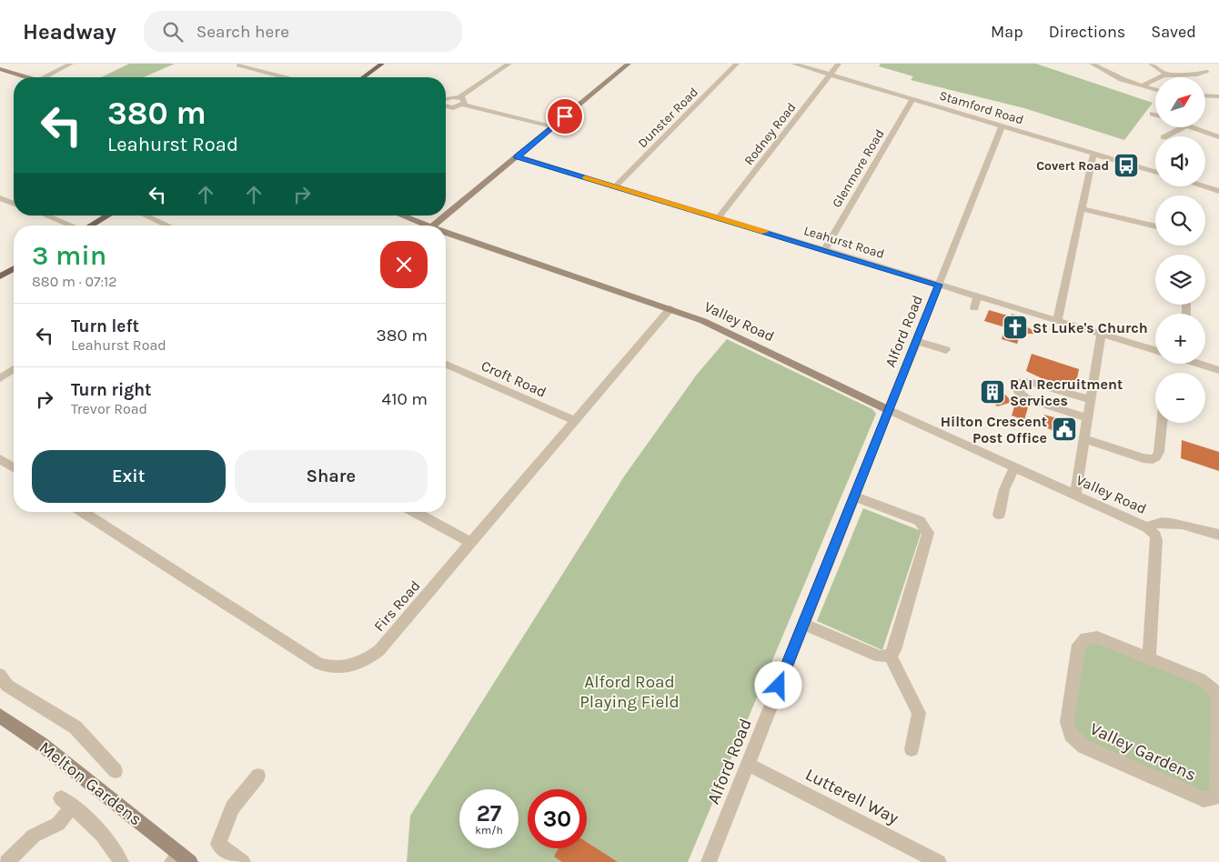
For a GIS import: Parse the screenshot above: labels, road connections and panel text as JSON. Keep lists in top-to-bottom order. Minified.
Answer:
{"streets":{"street":["Stamford Road","Dunster Road","Rodney Road","Glenmore Road","Leahurst Road","Valley Road","Alford Road","Croft Road","Firs Road","Valley Gardens","Melton Gardens","Lutterell Way"]},"crossings":[["Stamford Road","Rodney Road"],["Stamford Road","Glenmore Road"],["Stamford Road","Alford Road"],["Dunster Road","Leahurst Road"],["Rodney Road","Leahurst Road"],["Glenmore Road","Leahurst Road"],["Leahurst Road","Alford Road"],["Valley Road","Alford Road"],["Valley Road","Firs Road"],["Valley Road","Valley Gardens"],["Alford Road","Lutterell Way"],["Croft Road","Firs Road"]],"parks":["Alford Road Playing Field"],"places":{"bus stop":["Covert Road"],"church":["St Luke's Church"],"building":["RAI Recruitment Services"],"public building":["Hilton Crescent Post Office"]},"north":"top right","page":{"header":"Headway","search":"Search here","nav":["Map","Directions","Saved"],"map_buttons":["+","−"],"turn":["380 m","Leahurst Road"],"heading":["3 min","880 m · 07:12"],"list":[{"name":"Turn left","note":"Leahurst Road","value":"380 m"},{"name":"Turn right","note":"Trevor Road","value":"410 m"}],"buttons":["Exit","Share"],"speed":"27 km/h","limit":"30"}}
